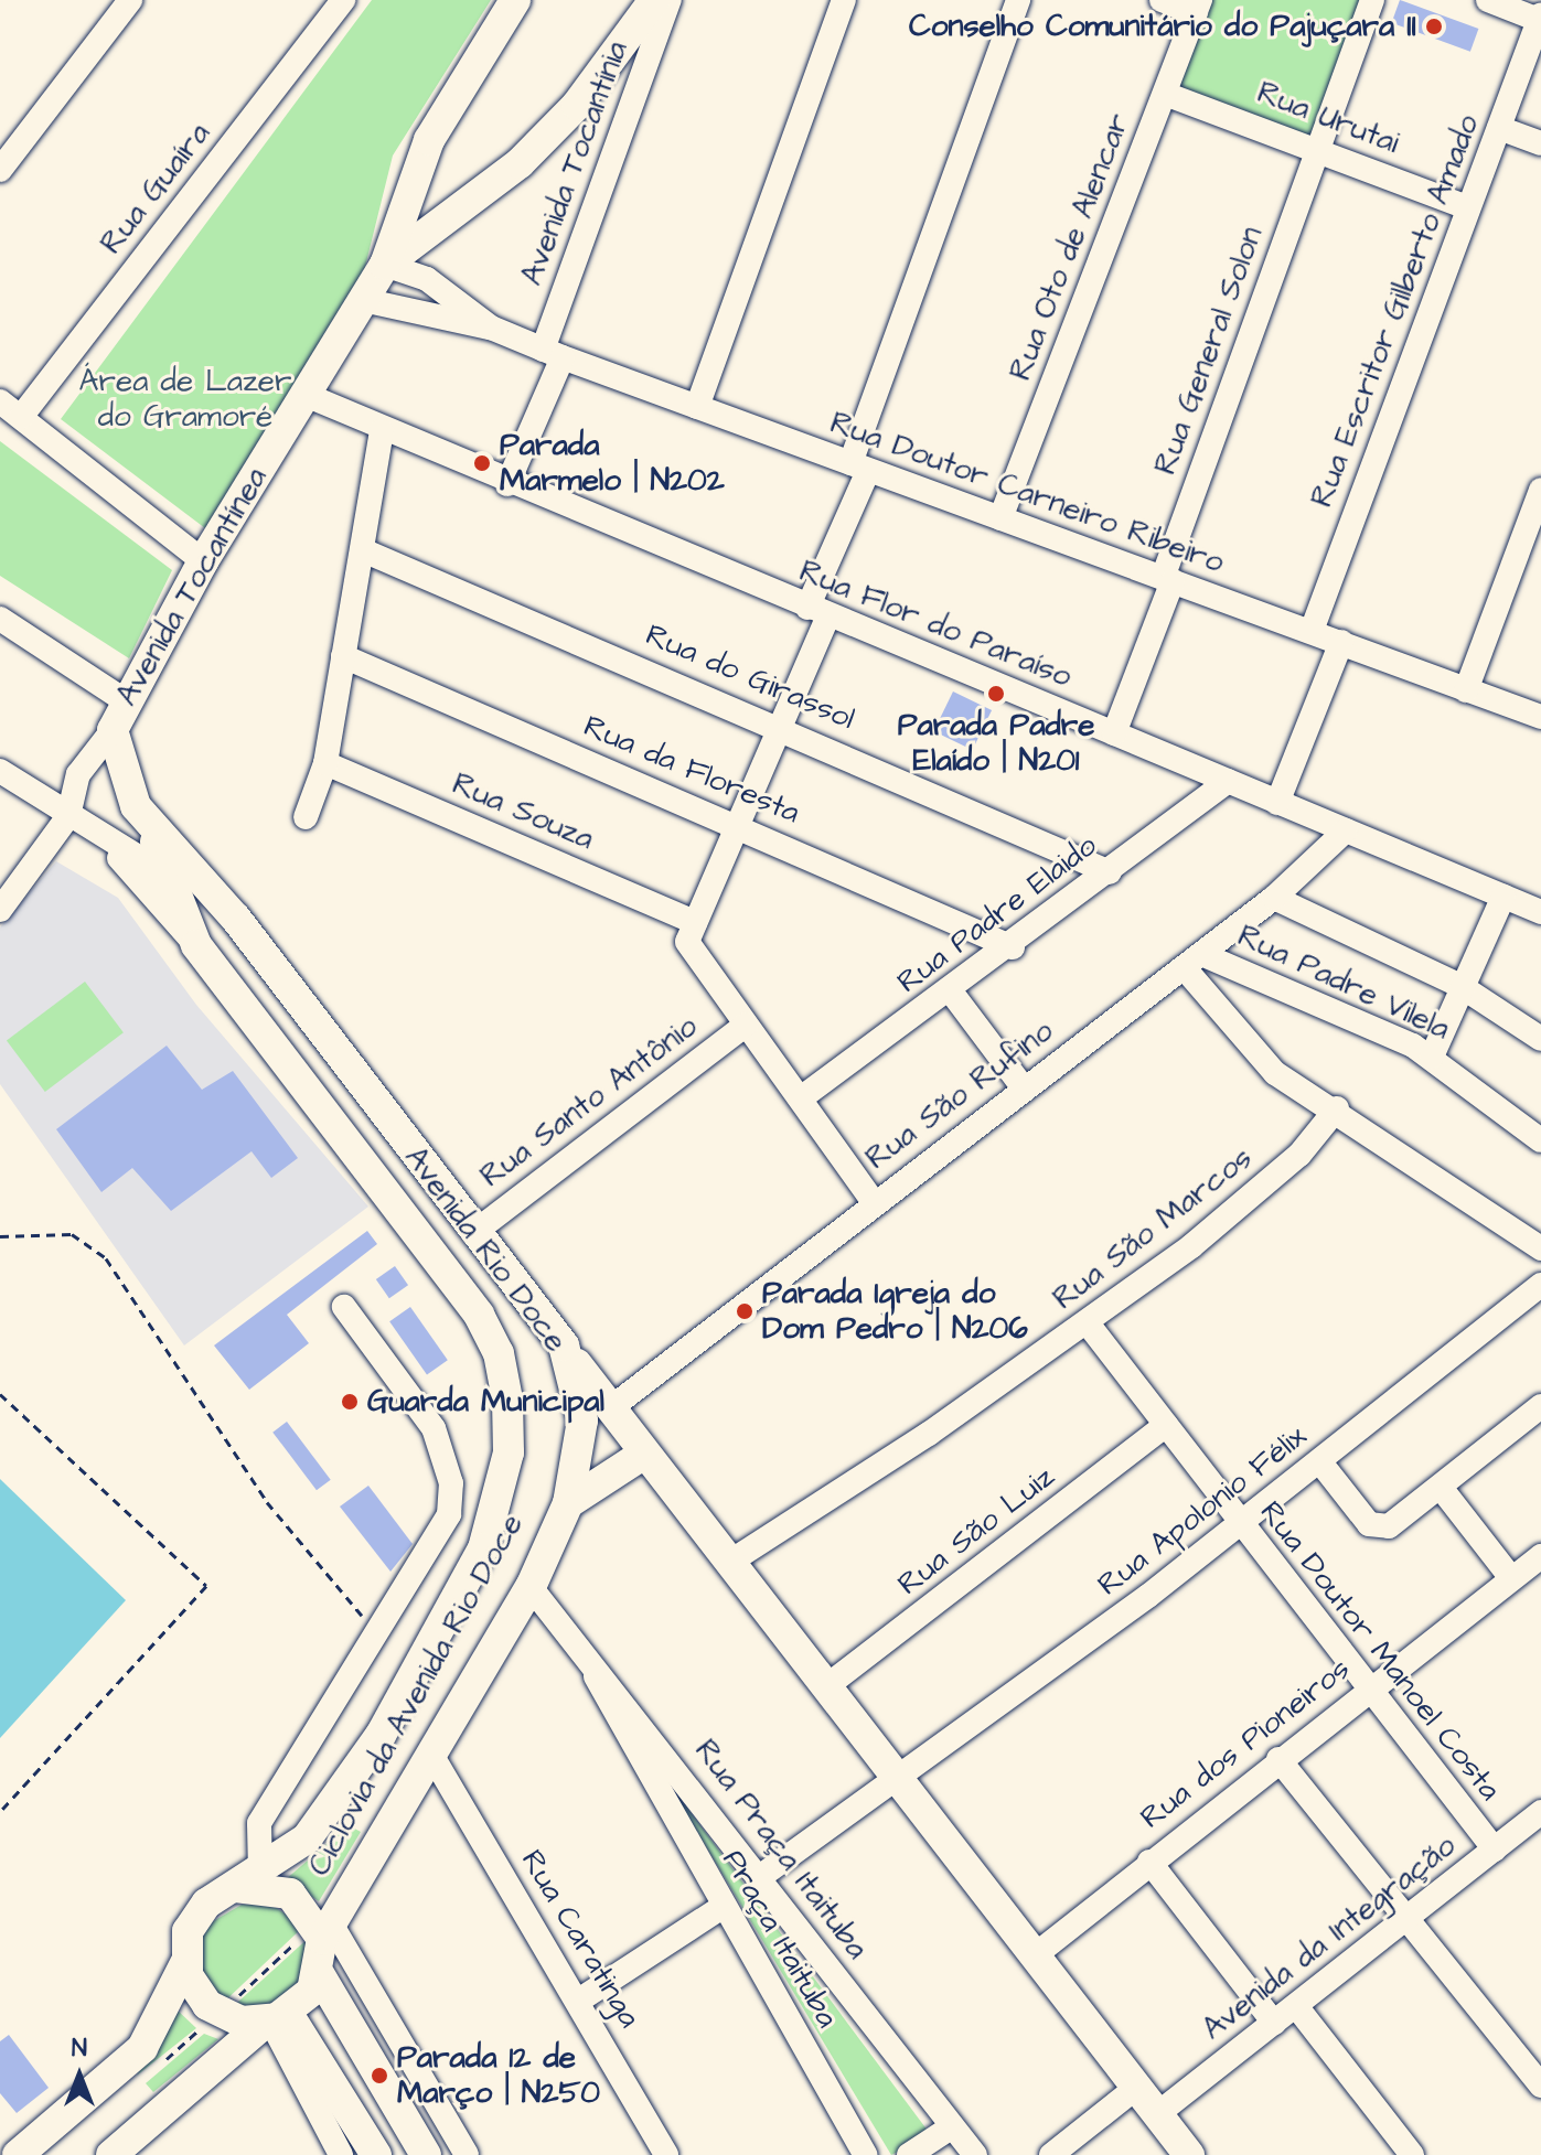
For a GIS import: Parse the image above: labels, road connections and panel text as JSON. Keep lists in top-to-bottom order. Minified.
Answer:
{"streets":{"main road":["Avenida Tocantínea","Avenida Rio Doce"],"street":["Rua Urutai","Avenida Tocantínia","Rua Guaíra","Rua Oto de Alencar","Rua Escritor Gilberto Amado","Rua General Solon","Rua Doutor Carneiro Ribeiro","Rua Flor do Paraíso","Rua do Girassol","Rua da Floresta","Rua Souza","Rua Padre Elaido","Rua Padre Vilela","Rua São Rufino","Rua Santo Antônio","Rua São Marcos","Rua Apolonio Félix","Rua São Luiz","Rua Doutor Manoel Costa","Rua dos Pioneiros","Rua Praça Itaituba","Avenida da Integração","Rua Caratinga","Praça Itaituba"],"path":["Ciclovia da Avenida Rio Doce"]},"crossings":[["Rua Urutai","Rua Oto de Alencar"],["Rua Urutai","Rua Escritor Gilberto Amado"],["Rua Urutai","Rua General Solon"],["Avenida Tocantínia","Rua Doutor Carneiro Ribeiro"],["Avenida Tocantínia","Rua Flor do Paraíso"],["Rua Oto de Alencar","Rua Doutor Carneiro Ribeiro"],["Rua Escritor Gilberto Amado","Rua Doutor Carneiro Ribeiro"],["Rua General Solon","Rua Doutor Carneiro Ribeiro"],["Rua General Solon","Rua Flor do Paraíso"],["Rua Doutor Carneiro Ribeiro","Avenida Tocantínea"],["Avenida Tocantínea","Rua Flor do Paraíso"],["Avenida Tocantínea","Avenida Rio Doce"],["Rua Flor do Paraíso","Rua Padre Elaido"],["Rua Flor do Paraíso","Rua São Rufino"],["Rua do Girassol","Rua Padre Elaido"],["Rua da Floresta","Rua Padre Elaido"],["Rua Padre Vilela","Rua São Rufino"],["Rua Santo Antônio","Avenida Rio Doce"],["Rua São Marcos","Rua Doutor Manoel Costa"],["Avenida Rio Doce","Ciclovia da Avenida Rio Doce"],["Avenida Rio Doce","Rua Praça Itaituba"],["Avenida Rio Doce","Rua Caratinga"],["Rua Apolonio Félix","Rua Doutor Manoel Costa"],["Rua Apolonio Félix","Rua Praça Itaituba"],["Rua São Luiz","Rua Doutor Manoel Costa"],["Rua Doutor Manoel Costa","Rua dos Pioneiros"],["Rua Doutor Manoel Costa","Avenida da Integração"],["Rua Praça Itaituba","Praça Itaituba"]],"parks":["Área de Lazer do Gramoré"],"places":["Conselho Comunitário do Pajuçara II","Parada Marmelo | N202","Parada Padre Elaído | N201","Parada Igreja do Dom Pedro | N206","Guarda Municipal","Parada 12 de Março | N250"],"north":"top"}
